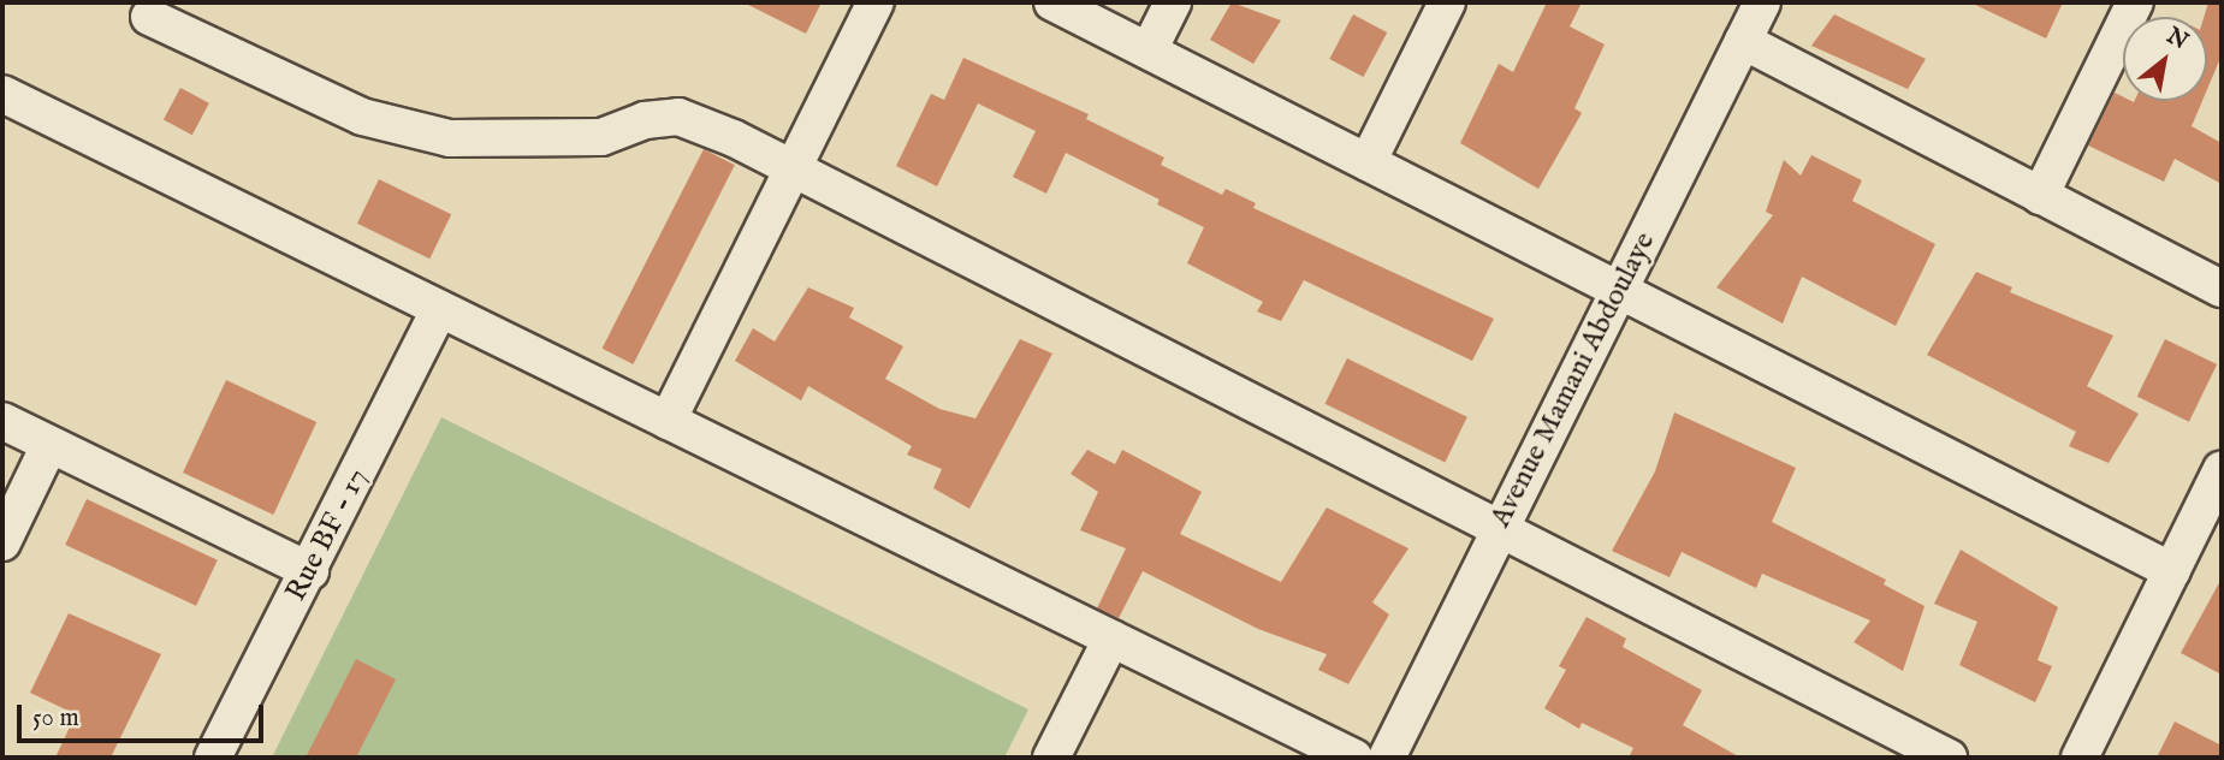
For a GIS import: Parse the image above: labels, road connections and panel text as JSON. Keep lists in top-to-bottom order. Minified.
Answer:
{"streets":{"street":["Avenue Mamani Abdoulaye","Rue BF - 17"]},"scale_bar":"50 m","north":"top right"}
